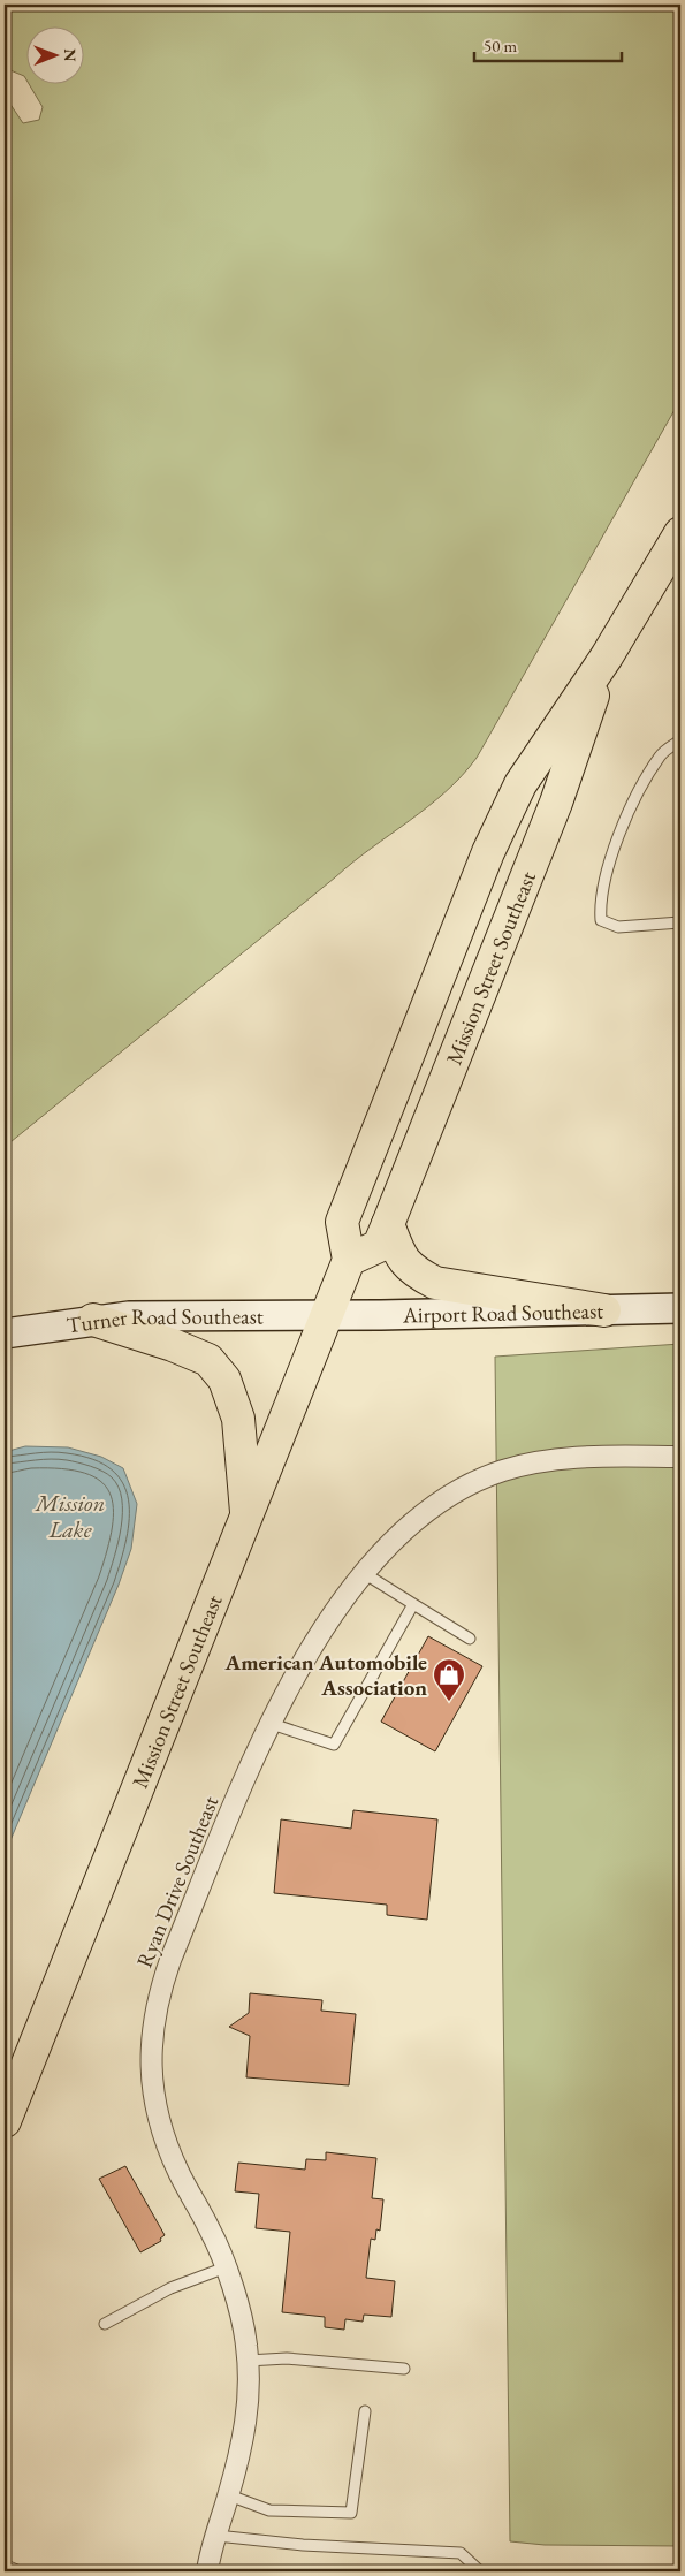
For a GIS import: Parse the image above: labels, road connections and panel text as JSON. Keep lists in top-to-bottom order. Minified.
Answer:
{"streets":{"highway":["Mission Street Southeast"],"main road":["Airport Road Southeast","Turner Road Southeast"],"street":["Ryan Drive Southeast"]},"crossings":[["Mission Street Southeast","Airport Road Southeast"],["Mission Street Southeast","Turner Road Southeast"],["Airport Road Southeast","Turner Road Southeast"]],"water":["Mission Lake"],"places":{"shop":["American Automobile Association"]},"scale_bar":"50 m","north":"right"}
